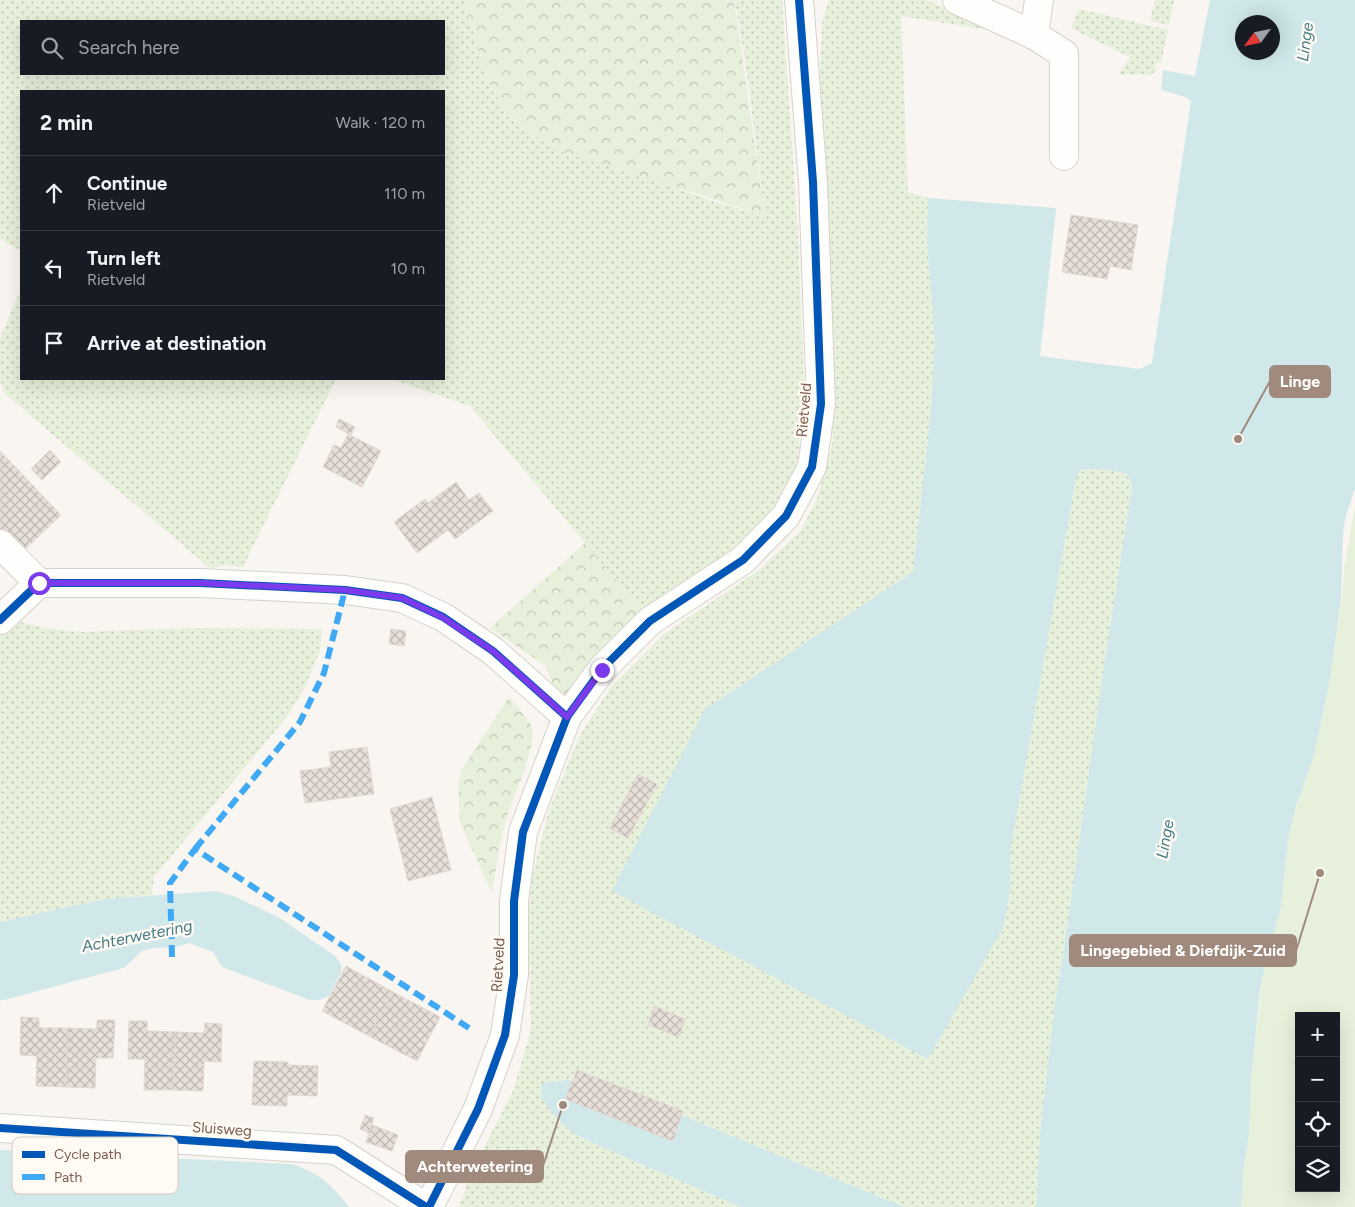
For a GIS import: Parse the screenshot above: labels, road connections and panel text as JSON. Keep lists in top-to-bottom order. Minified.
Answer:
{"streets":{"street":["Rietveld","Sluisweg"]},"crossings":[["Rietveld","Sluisweg"]],"water":["Linge","Achterwetering"],"places":["Linge","Lingegebied & Diefdijk-Zuid","Achterwetering"],"legend":["Cycle path","Path"],"north":"bottom left","page":{"search":"Search here","heading":["2 min","Walk · 120 m"],"list":[["Continue","Rietveld","110 m"],["Turn left","Rietveld","10 m"],"Arrive at destination"],"map_buttons":["+","−"]}}
